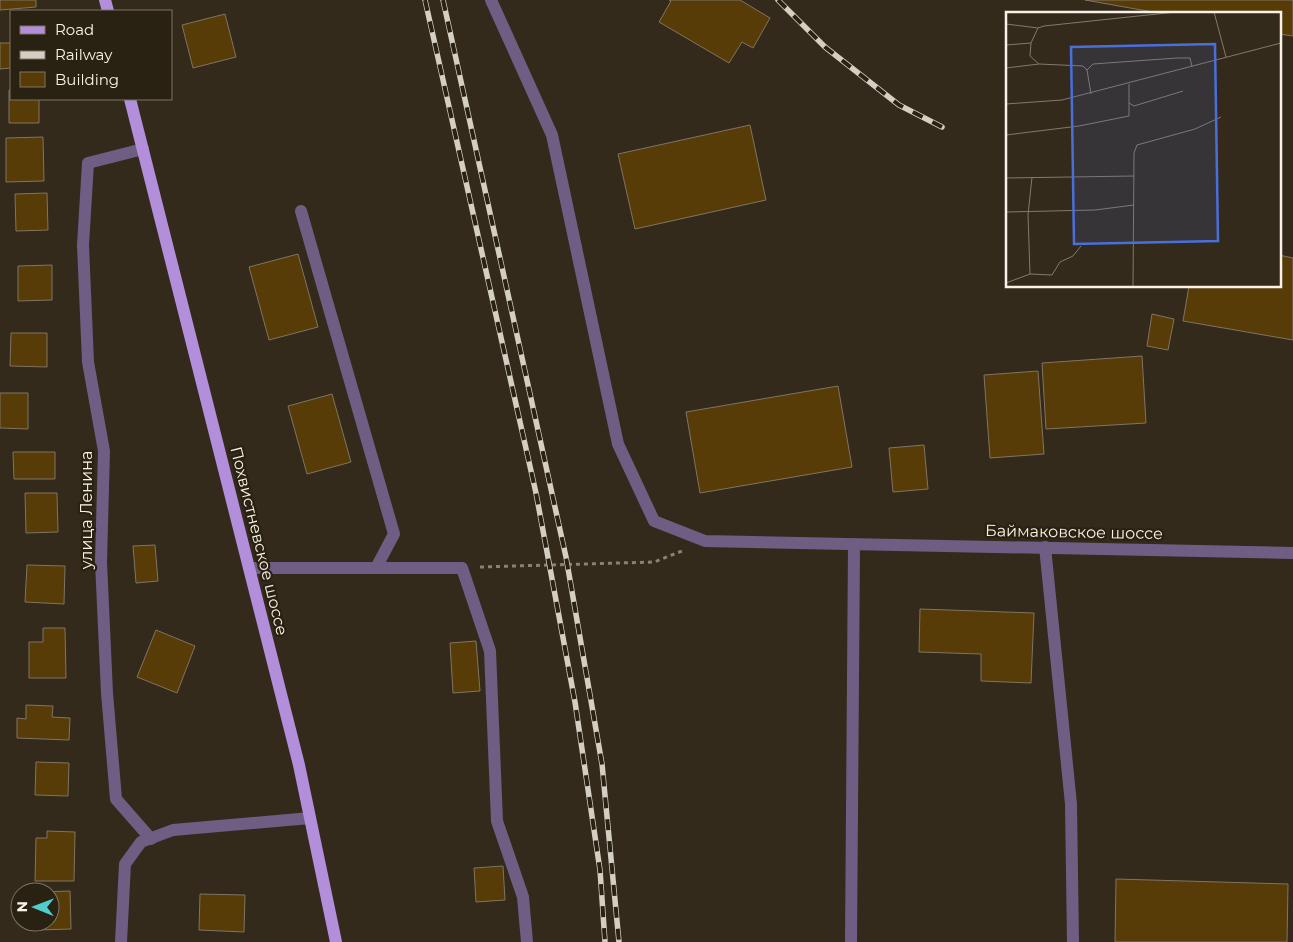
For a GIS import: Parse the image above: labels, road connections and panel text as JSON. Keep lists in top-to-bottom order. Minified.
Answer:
{"streets":{"main road":["Похвистневское шоссе"],"street":["улица Ленина","Баймаковское шоссе"]},"crossings":[["улица Ленина","Похвистневское шоссе"]],"legend":["Road","Railway","Building"],"north":"left"}
